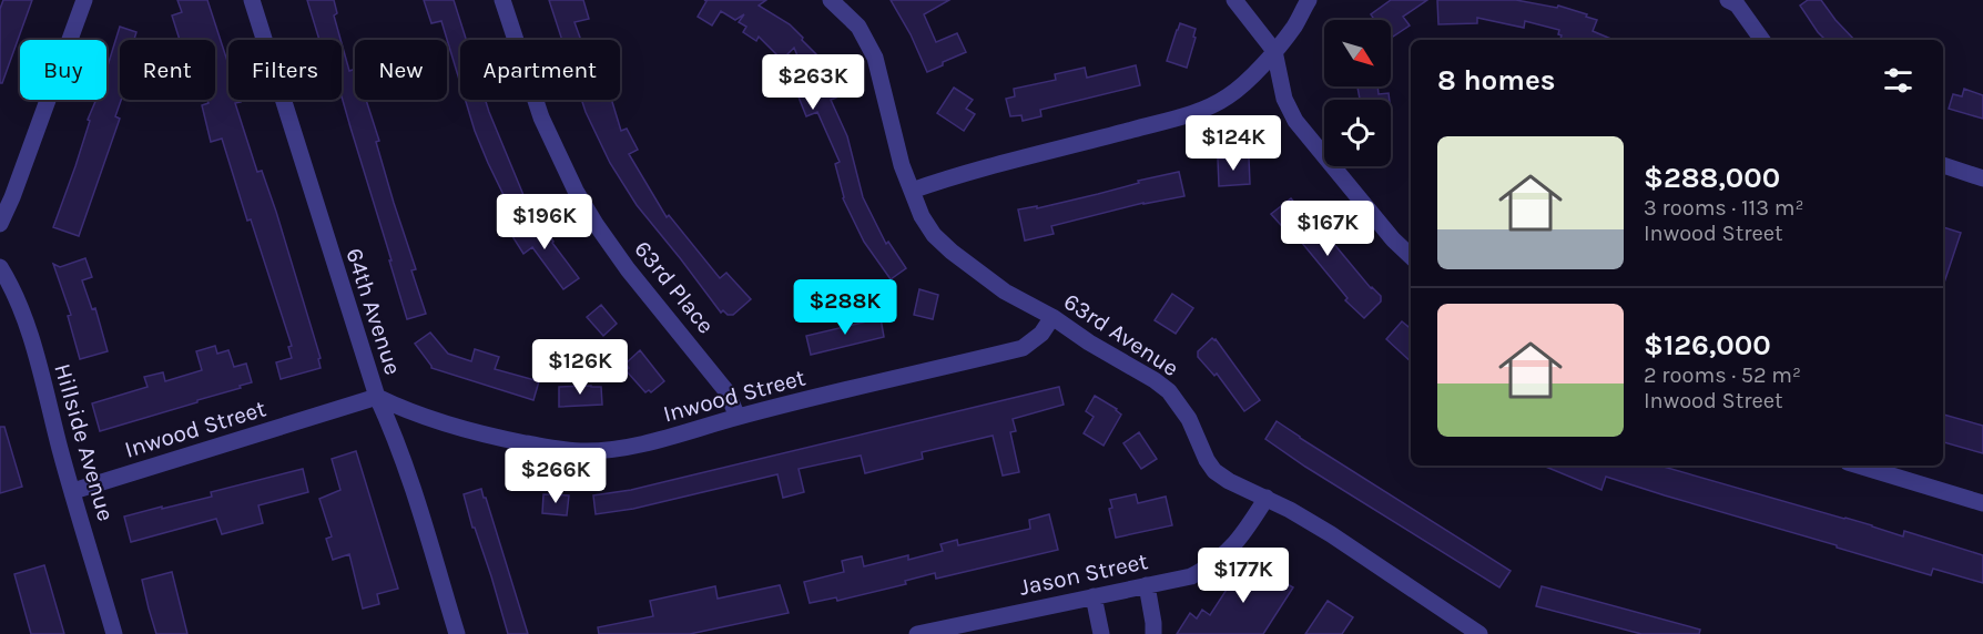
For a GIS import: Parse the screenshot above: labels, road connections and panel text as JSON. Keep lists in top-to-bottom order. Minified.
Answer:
{"streets":{"street":["63rd Place","64th Avenue","63rd Avenue","Inwood Street","Hillside Avenue","Jason Street"]},"crossings":[["63rd Place","Inwood Street"],["64th Avenue","Inwood Street"],["63rd Avenue","Inwood Street"],["63rd Avenue","Jason Street"],["Inwood Street","Hillside Avenue"]],"north":"bottom right","page":{"chip":["Buy","Rent","Filters","New","Apartment"],"heading":"8 homes","price":["$263K","$124K","$196K","$167K","$288K","$126K","$266K","$177K"],"list":[{"name":"$288,000","note":"3 rooms · 113 m² · Inwood Street"},{"name":"$126,000","note":"2 rooms · 52 m² · Inwood Street"}]}}
